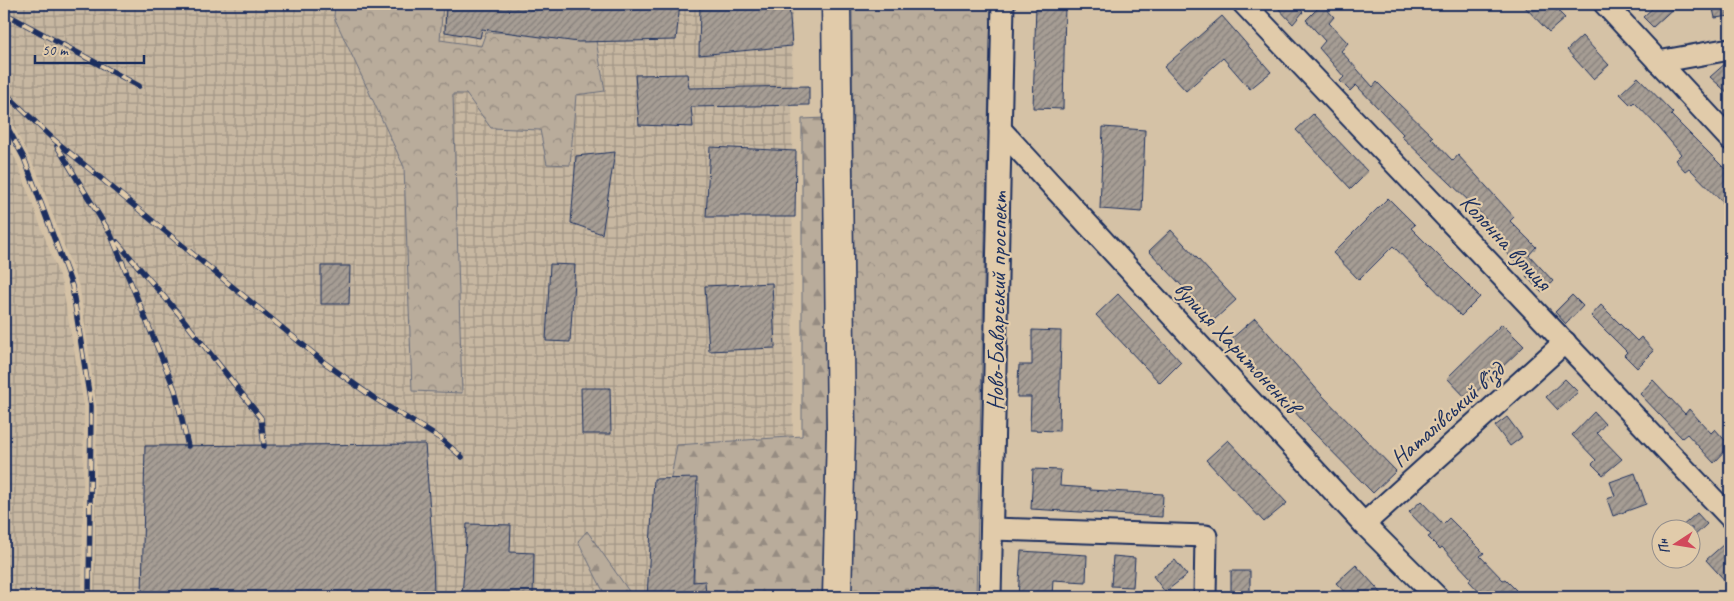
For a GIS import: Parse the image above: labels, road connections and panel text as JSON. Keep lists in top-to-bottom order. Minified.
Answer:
{"streets":{"street":["Колонна вулиця","Ново-Баварський проспект","вулиця Харитоненків","Наталівський в'їзд"]},"crossings":[["Колонна вулиця","Наталівський в'їзд"],["Ново-Баварський проспект","вулиця Харитоненків"],["вулиця Харитоненків","Наталівський в'їзд"]],"scale_bar":"50 m","north":"left"}
